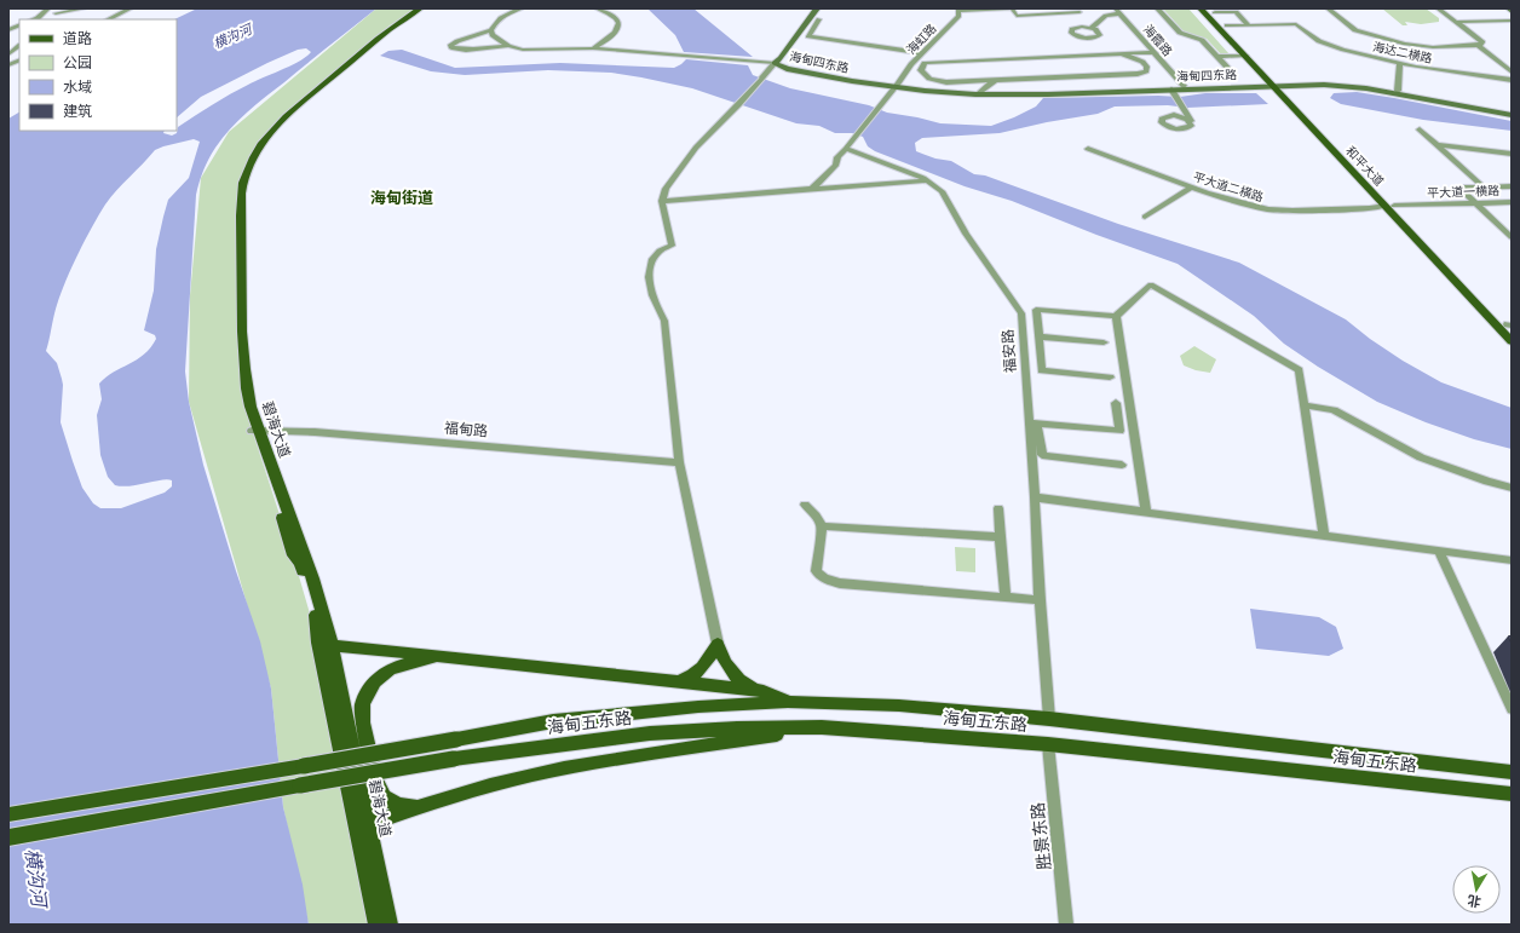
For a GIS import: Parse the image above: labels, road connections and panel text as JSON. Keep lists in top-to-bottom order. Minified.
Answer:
{"streets":{"main road":["海甸四东路","和平大道","碧海大道","海甸五东路"],"street":["海虹路","海霞路","海达二横路","平大道二横路","平大道一横路","福安路","福甸路","胜景东路"]},"crossings":[["海虹路","海甸四东路"],["海霞路","海甸四东路"],["海甸四东路","和平大道"],["和平大道","平大道一横路"],["福安路","海甸五东路"],["碧海大道","福甸路"],["海甸五东路","胜景东路"]],"districts":["海甸街道"],"water":["横沟河"],"legend":["道路","公园","水域","建筑"],"north":"bottom"}
